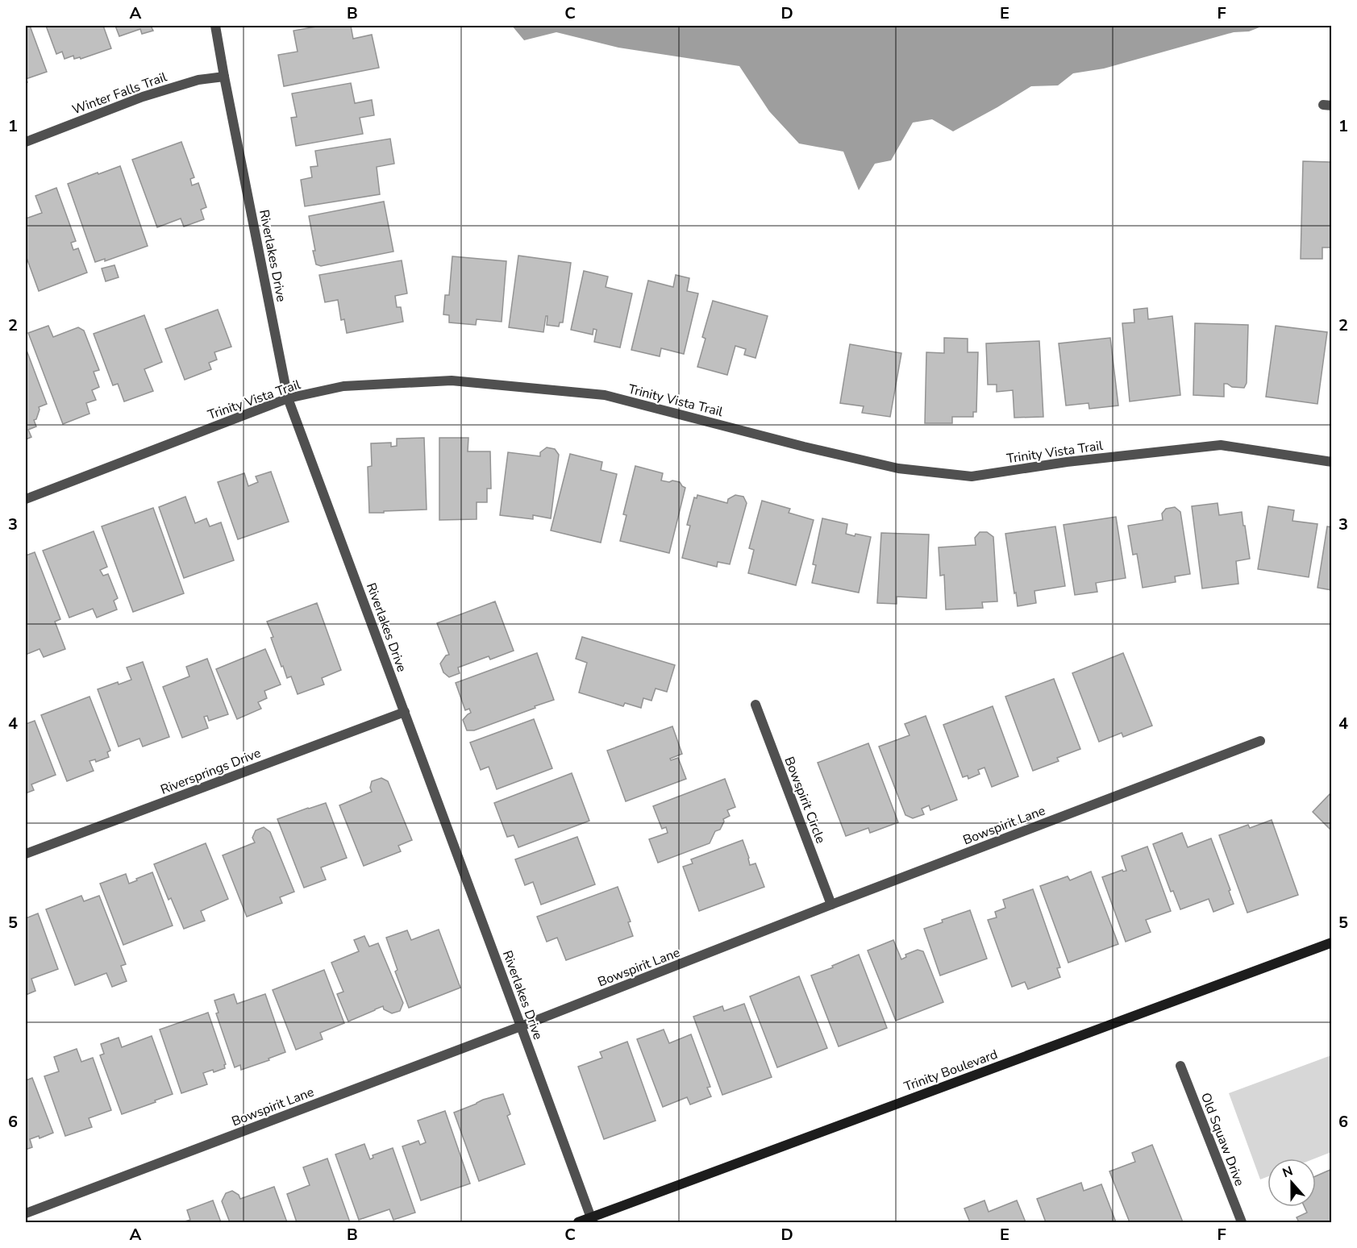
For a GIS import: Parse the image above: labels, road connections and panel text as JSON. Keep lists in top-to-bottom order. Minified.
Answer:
{"streets":{"main road":["Trinity Boulevard"],"street":["Winter Falls Trail","Riverlakes Drive","Trinity Vista Trail","Riversprings Drive","Bowspirit Circle","Bowspirit Lane","Old Squaw Drive"]},"crossings":[["Winter Falls Trail","Riverlakes Drive"],["Riverlakes Drive","Trinity Vista Trail"],["Riverlakes Drive","Riversprings Drive"],["Riverlakes Drive","Bowspirit Lane"],["Riverlakes Drive","Trinity Boulevard"],["Bowspirit Circle","Bowspirit Lane"]],"north":"top","grid":{"columns":["A","B","C","D","E","F"],"rows":["1","2","3","4","5","6"]}}
